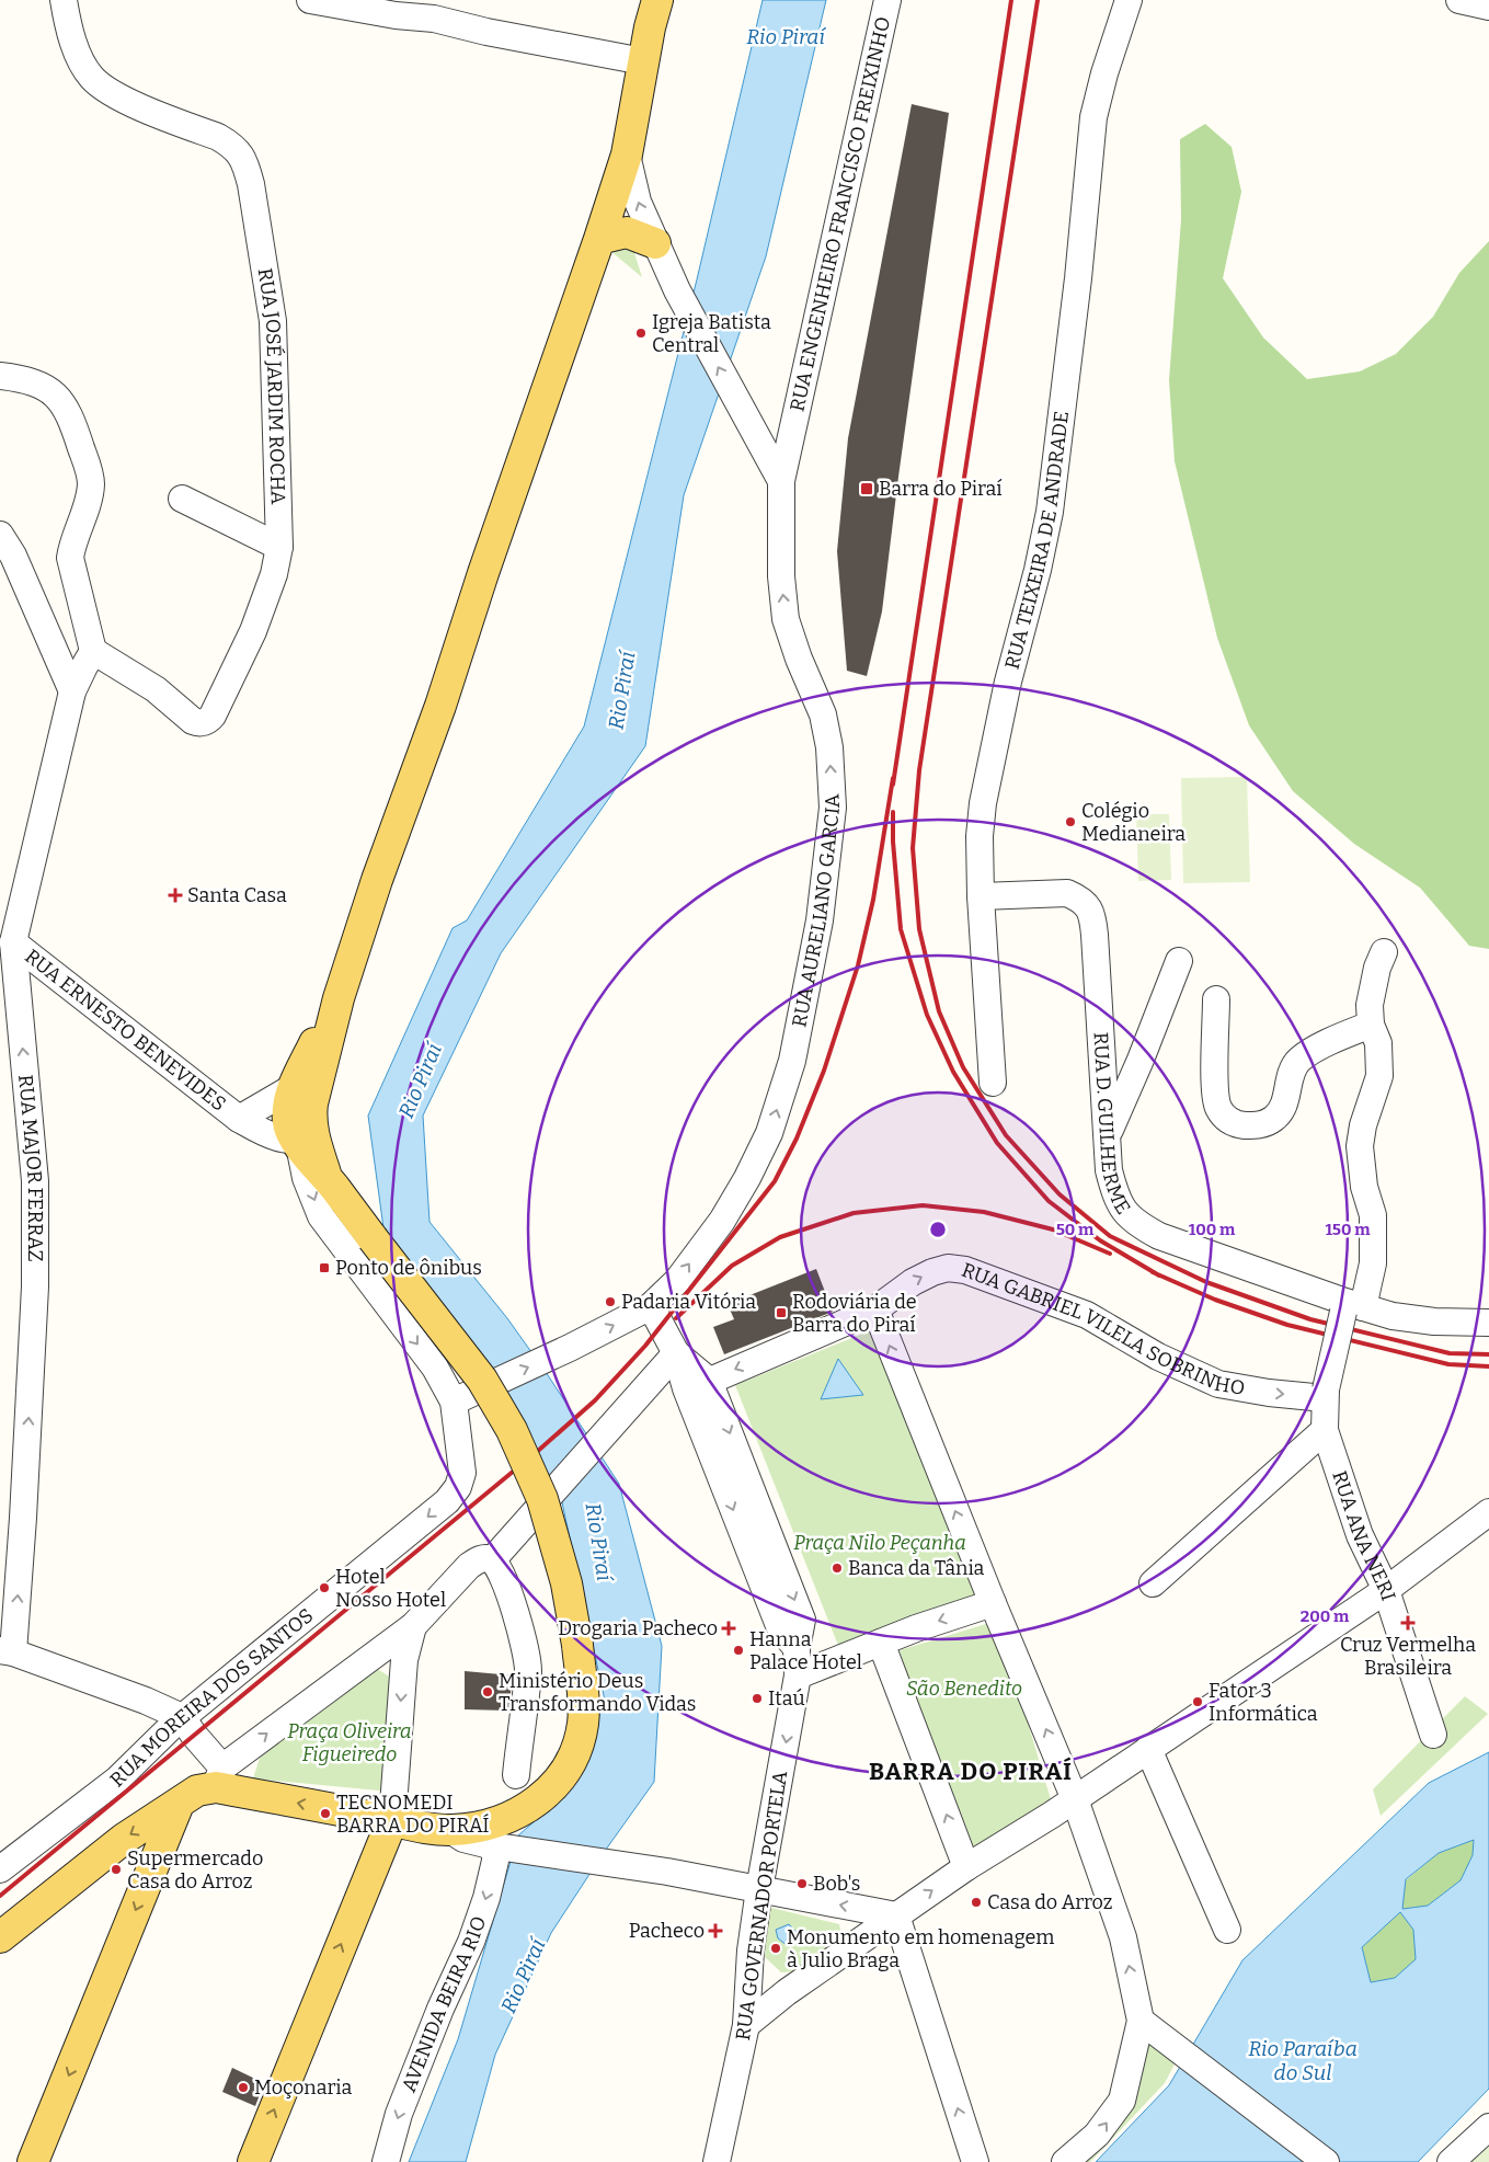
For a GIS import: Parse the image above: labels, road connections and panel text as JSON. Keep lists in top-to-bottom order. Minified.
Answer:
{"streets":{"street":["RUA ENGENHEIRO FRANCISCO FREIXINHO","RUA JOSÉ JARDIM ROCHA","RUA TEIXEIRA DE ANDRADE","RUA AURELIANO GARCIA","RUA ERNESTO BENEVIDES","RUA D. GUILHERME","RUA MAJOR FERRAZ","RUA GABRIEL VILELA SOBRINHO","RUA ANA NERI","RUA MOREIRA DOS SANTOS","RUA GOVERNADOR PORTELA","AVENIDA BEIRA RIO"]},"crossings":[["RUA ENGENHEIRO FRANCISCO FREIXINHO","RUA AURELIANO GARCIA"],["RUA JOSÉ JARDIM ROCHA","RUA MAJOR FERRAZ"],["RUA TEIXEIRA DE ANDRADE","RUA D. GUILHERME"],["RUA AURELIANO GARCIA","RUA MOREIRA DOS SANTOS"],["RUA ERNESTO BENEVIDES","RUA MAJOR FERRAZ"],["RUA D. GUILHERME","RUA ANA NERI"],["RUA GABRIEL VILELA SOBRINHO","RUA ANA NERI"],["RUA GABRIEL VILELA SOBRINHO","RUA GOVERNADOR PORTELA"]],"one_way":["RUA AURELIANO GARCIA","RUA MAJOR FERRAZ","AVENIDA BEIRA RIO"],"districts":["BARRA DO PIRAÍ"],"water":["Rio Piraí","Rio Paraíba do Sul"],"parks":["Praça Nilo Peçanha","São Benedito","Praça Oliveira Figueiredo"],"places":{"other":["Igreja Batista Central","Colégio Medianeira","Padaria Vitória","Banca da Tânia","Hotel Nosso Hotel","Hanna Palace Hotel","Ministério Deus Transformando Vidas","Itaú","Fator 3 Informática","TECNOMEDI BARRA DO PIRAÍ","Supermercado Casa do Arroz","Bob's","Casa do Arroz","Monumento em homenagem à Julio Braga","Moçonaria"],"transit":["Barra do Piraí","Ponto de ônibus","Rodoviária de Barra do Piraí"],"health":["Santa Casa","Cruz Vermelha Brasileira","Drogaria Pacheco","Pacheco"]},"rings":["50 m","100 m","150 m","200 m"]}
